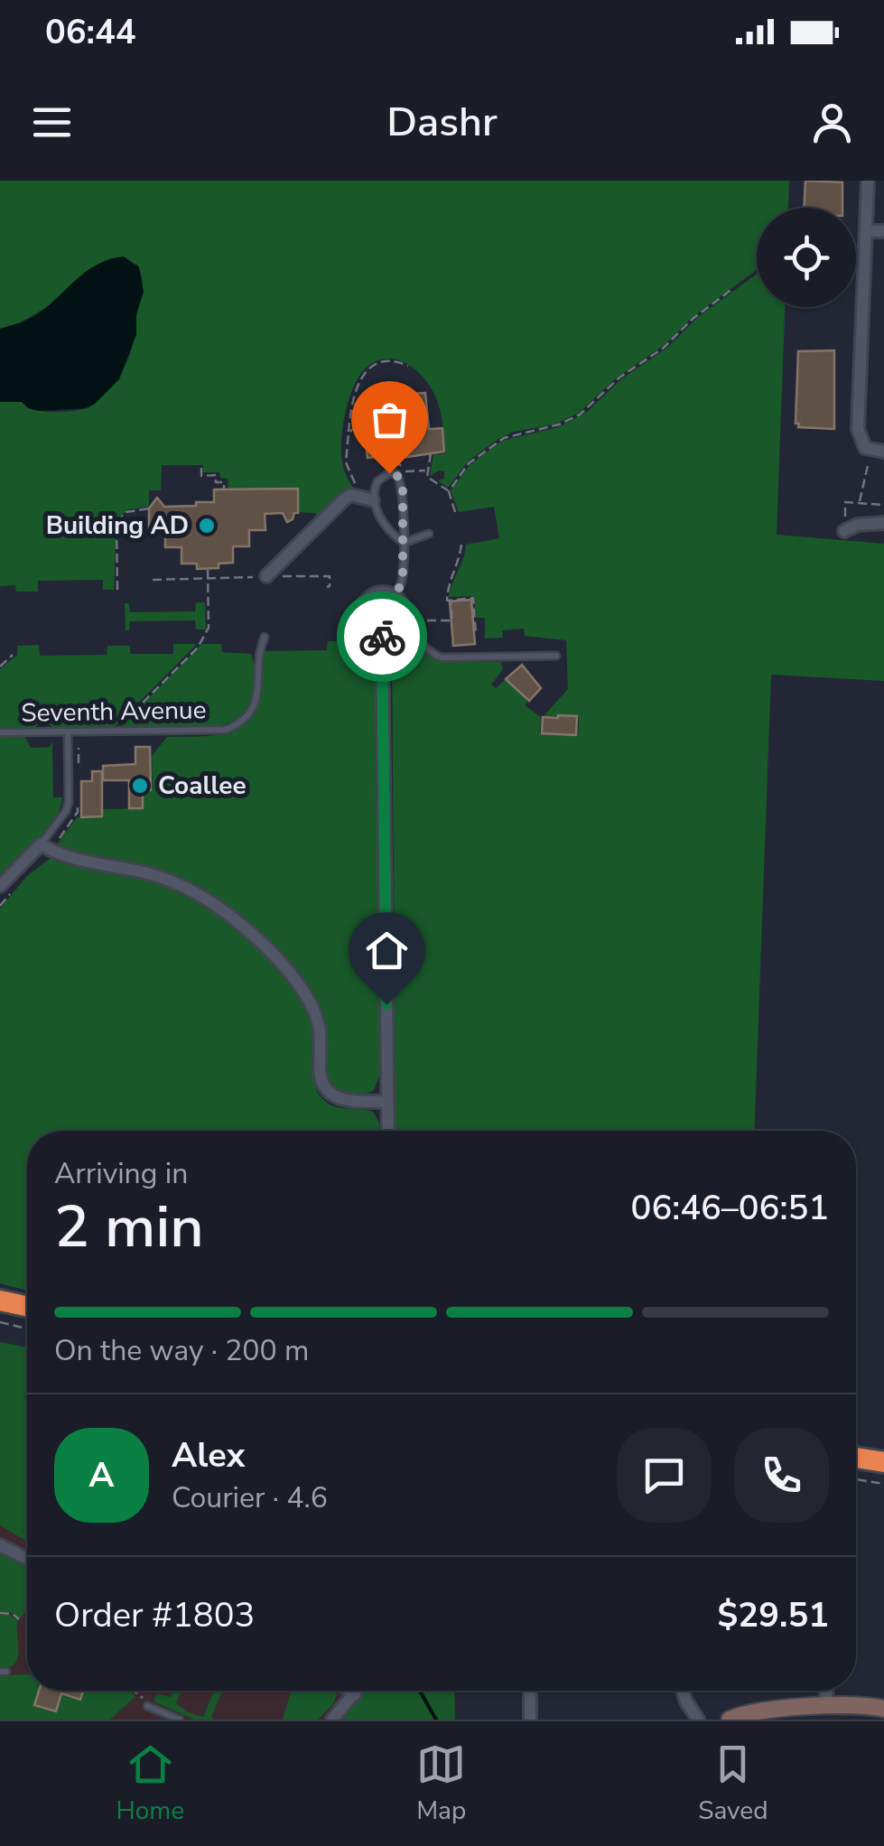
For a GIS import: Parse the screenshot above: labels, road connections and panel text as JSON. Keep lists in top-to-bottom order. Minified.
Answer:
{"streets":{"lane":["Seventh Avenue"]},"places":["Building AD","Coallee"],"page":{"status":"06:44","header":"Dashr","heading":["2 min","Arriving in","06:46–06:51"],"panel":["Alex","Courier · 4.6","Order #1803","$29.51"],"bar":"On the way · 200 m","round":"A","tabs":["Home","Map","Saved"]}}
